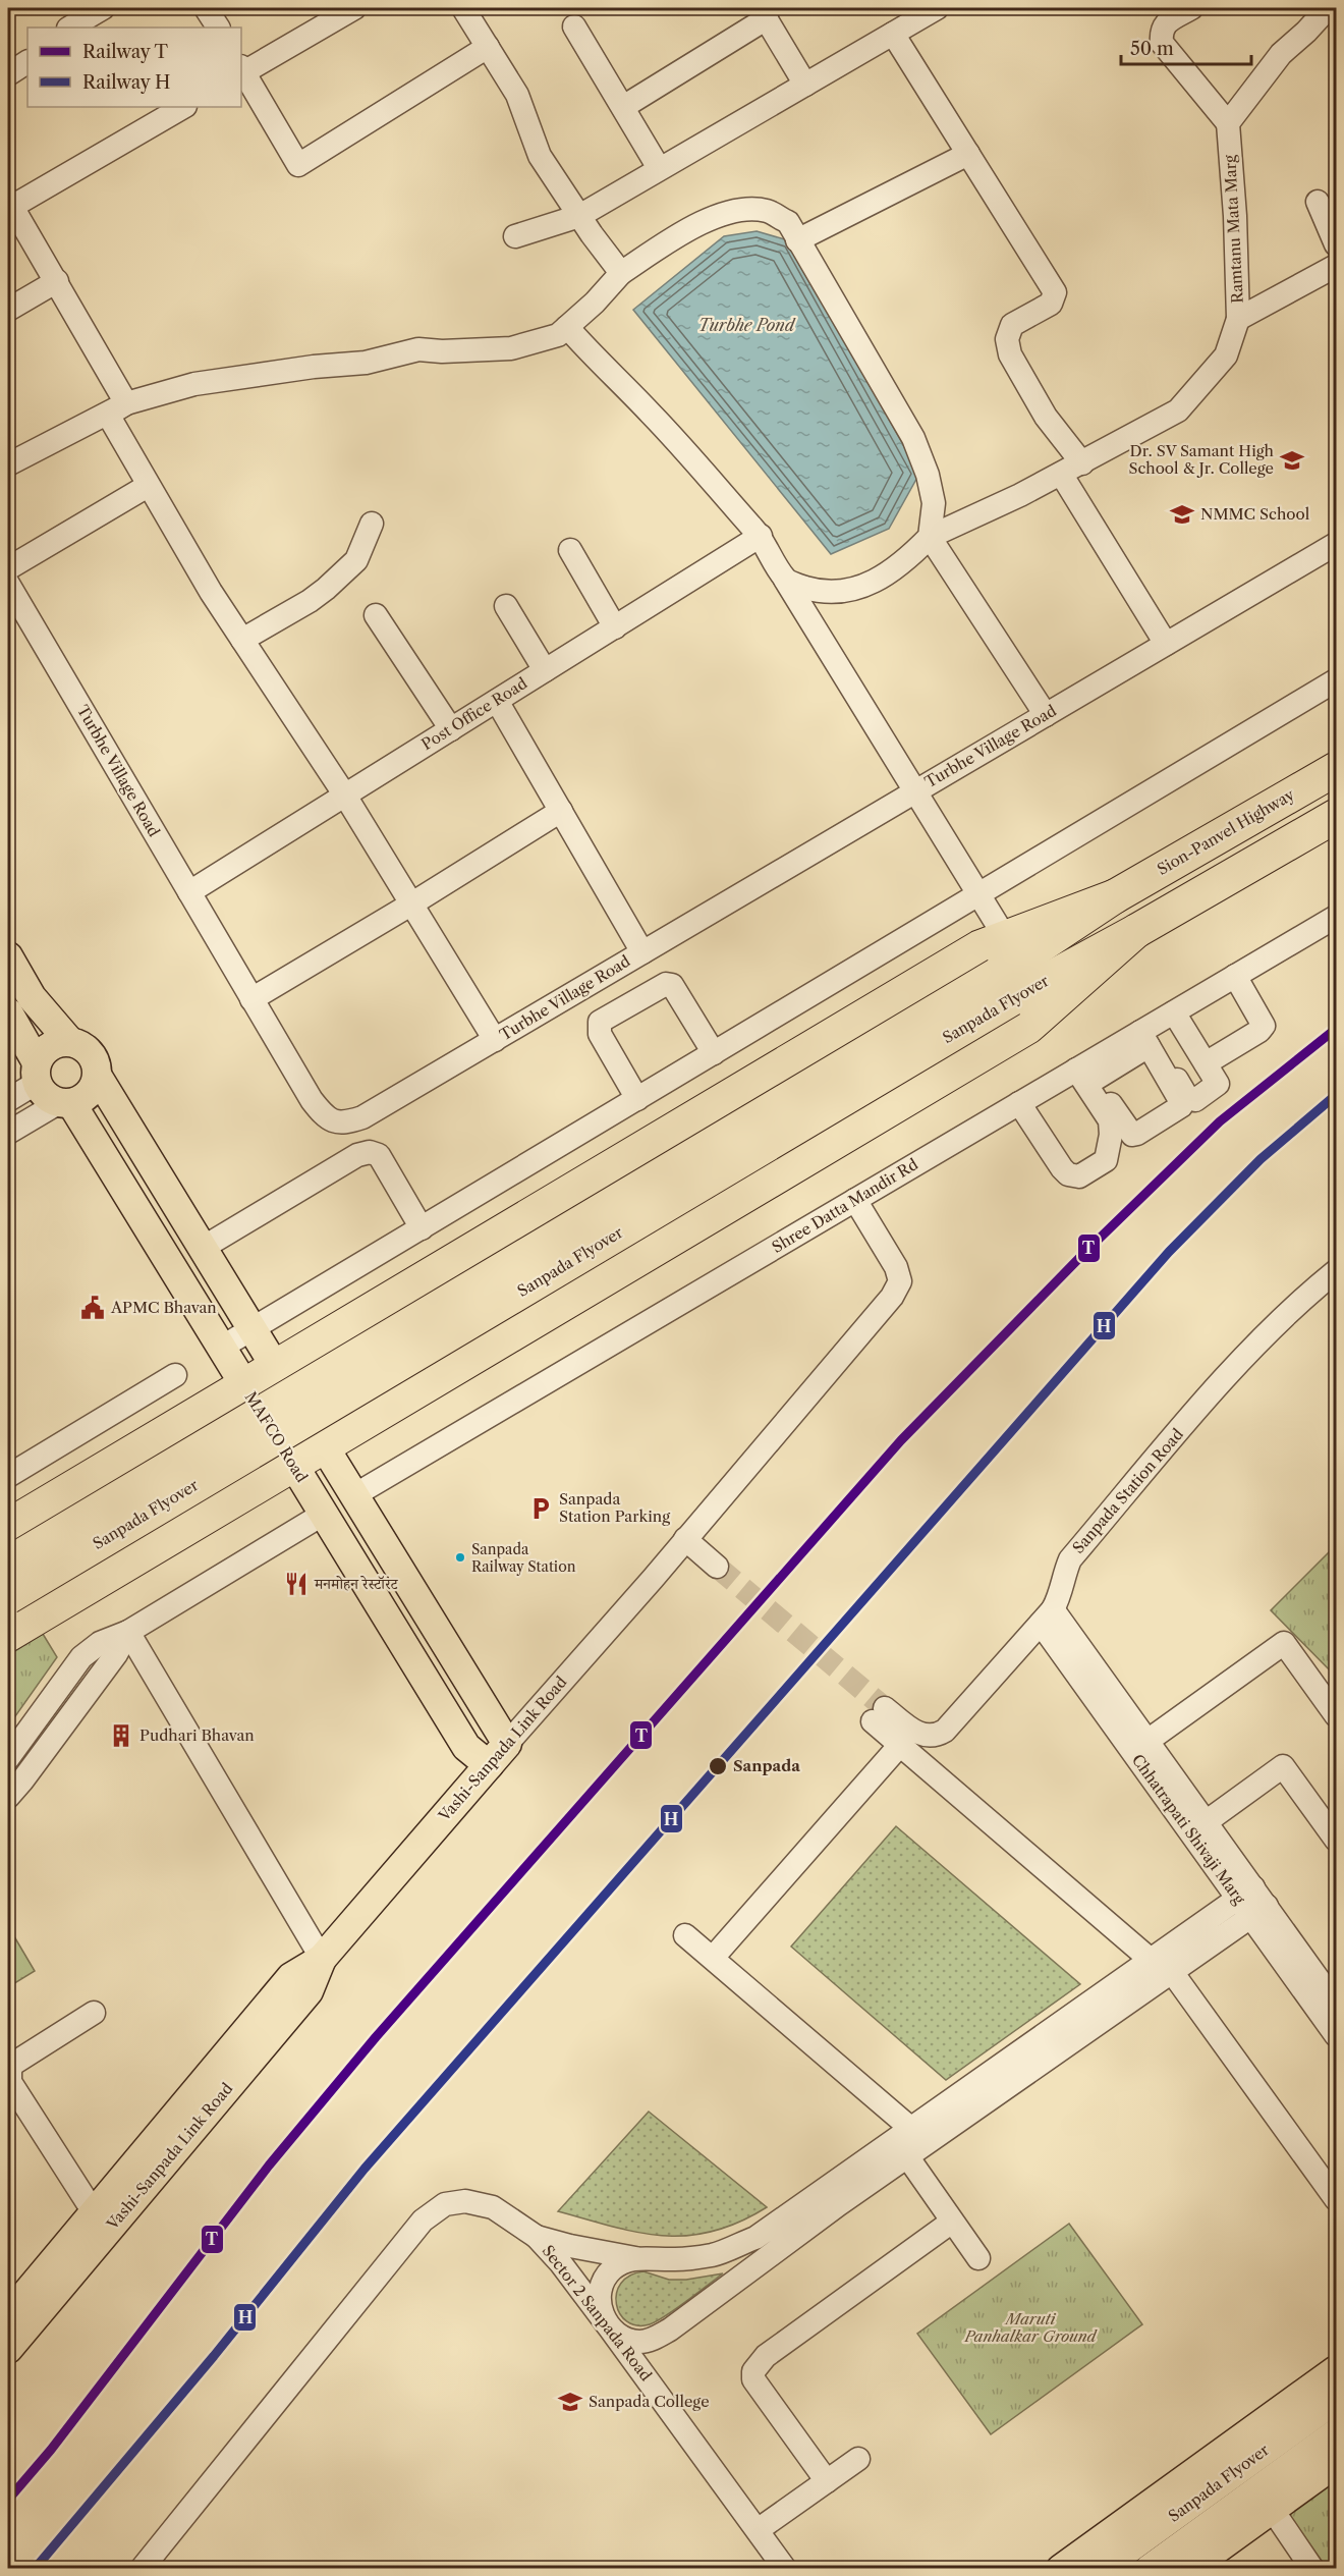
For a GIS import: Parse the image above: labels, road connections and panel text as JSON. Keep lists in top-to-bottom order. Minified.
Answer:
{"streets":{"highway":["Sion-Panvel Highway","Sanpada Flyover"],"main road":["MAFCO Road","Vashi-Sanpada Link Road"],"street":["Ramtanu Mata Marg","Post Office Road","Turbhe Village Road","Shree Datta Mandir Rd","Sanpada Station Road","Chhatrapati Shivaji Marg","Sector 2 Sanpada Road"]},"crossings":[["Post Office Road","Turbhe Village Road"],["Sion-Panvel Highway","Sanpada Flyover"],["MAFCO Road","Vashi-Sanpada Link Road"],["Sanpada Station Road","Chhatrapati Shivaji Marg"]],"water":["Turbhe Pond"],"parks":["Maruti Panhalkar Ground"],"places":{"school or university":["Dr. SV Samant High School & Jr. College","NMMC School","Sanpada College"],"public building":["APMC Bhavan"],"parking":["Sanpada Station Parking"],"other":["Sanpada Railway Station","Sanpada"],"restaurant":["मनमोहन रेस्टॉरंट"],"building":["Pudhari Bhavan"]},"lines":["rail line T","rail line H"],"legend":["Railway T","Railway H"],"scale_bar":"50 m"}
